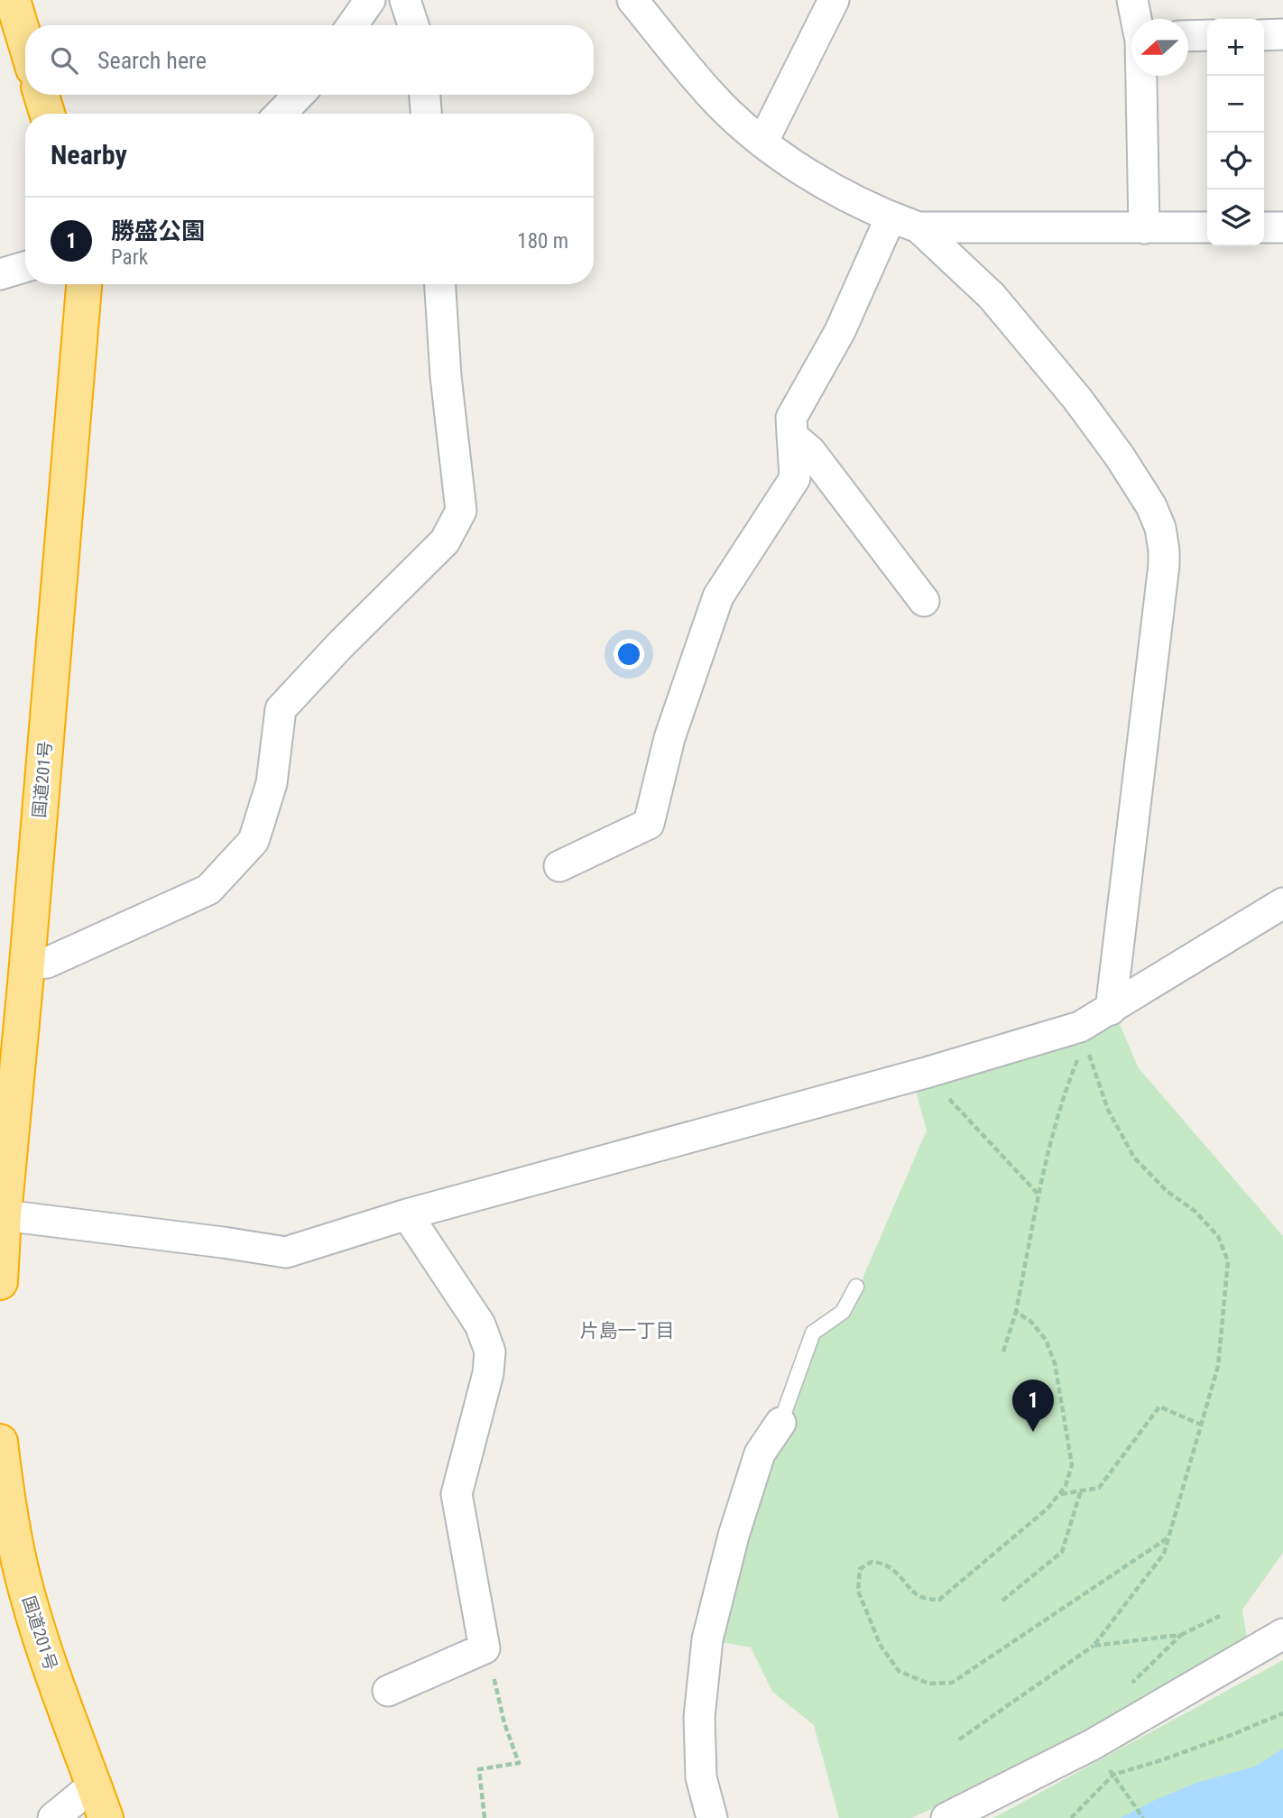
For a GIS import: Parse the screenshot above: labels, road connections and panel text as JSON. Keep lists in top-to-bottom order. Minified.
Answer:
{"streets":{"highway":["国道201号"]},"districts":["片島一丁目"],"north":"left","page":{"map_buttons":["+","−"],"search":"Search here","heading":"Nearby","list":[{"mark":"1","name":"勝盛公園","note":"Park","value":"180 m"}],"pins":"1"}}
